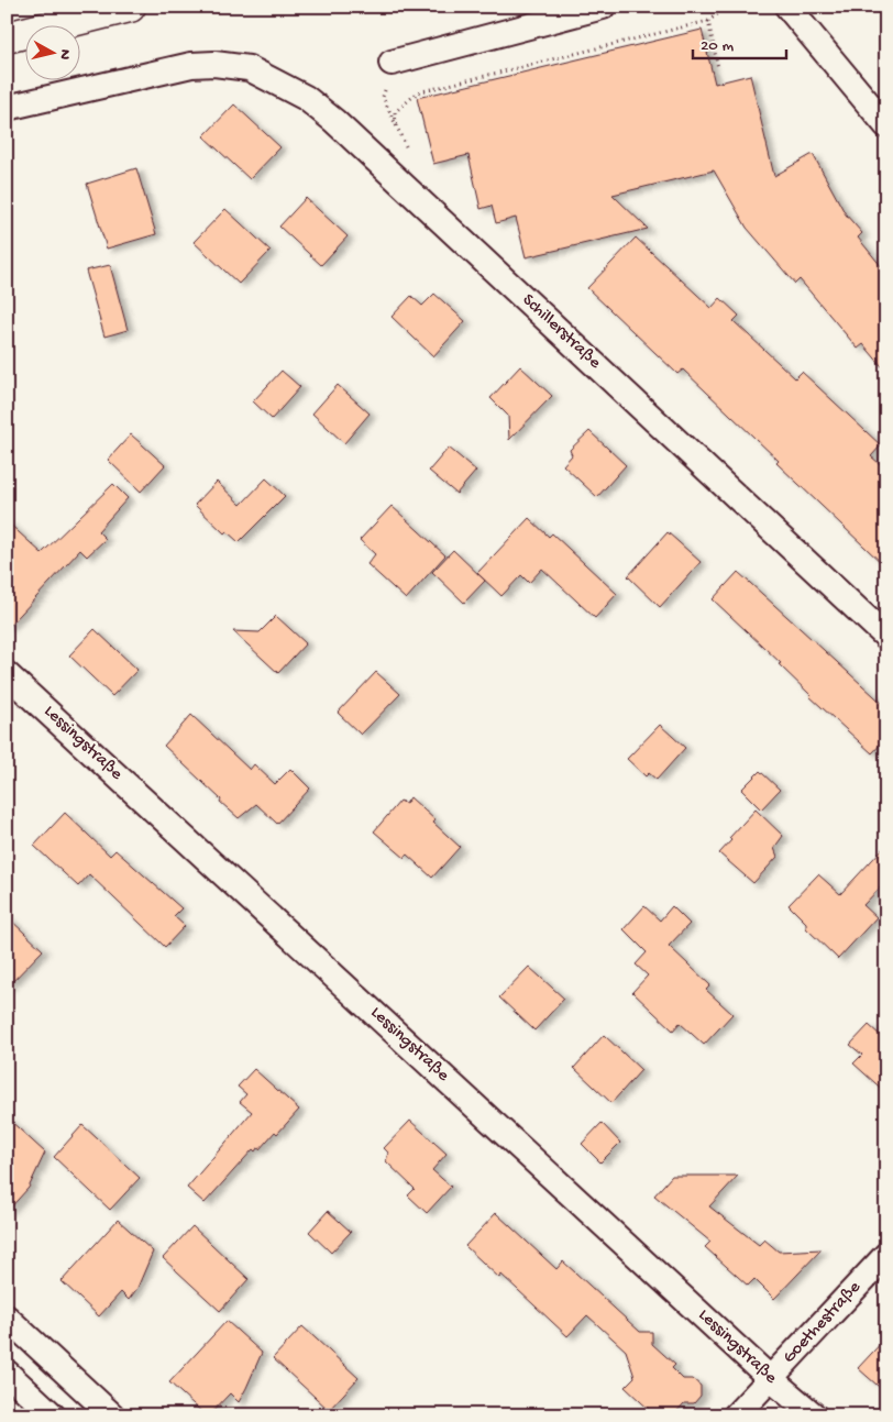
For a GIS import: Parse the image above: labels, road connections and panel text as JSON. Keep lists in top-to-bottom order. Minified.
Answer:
{"streets":{"street":["Schillerstraße","Lessingstraße","Goethestraße"]},"crossings":[["Lessingstraße","Goethestraße"]],"scale_bar":"20 m","north":"right"}
